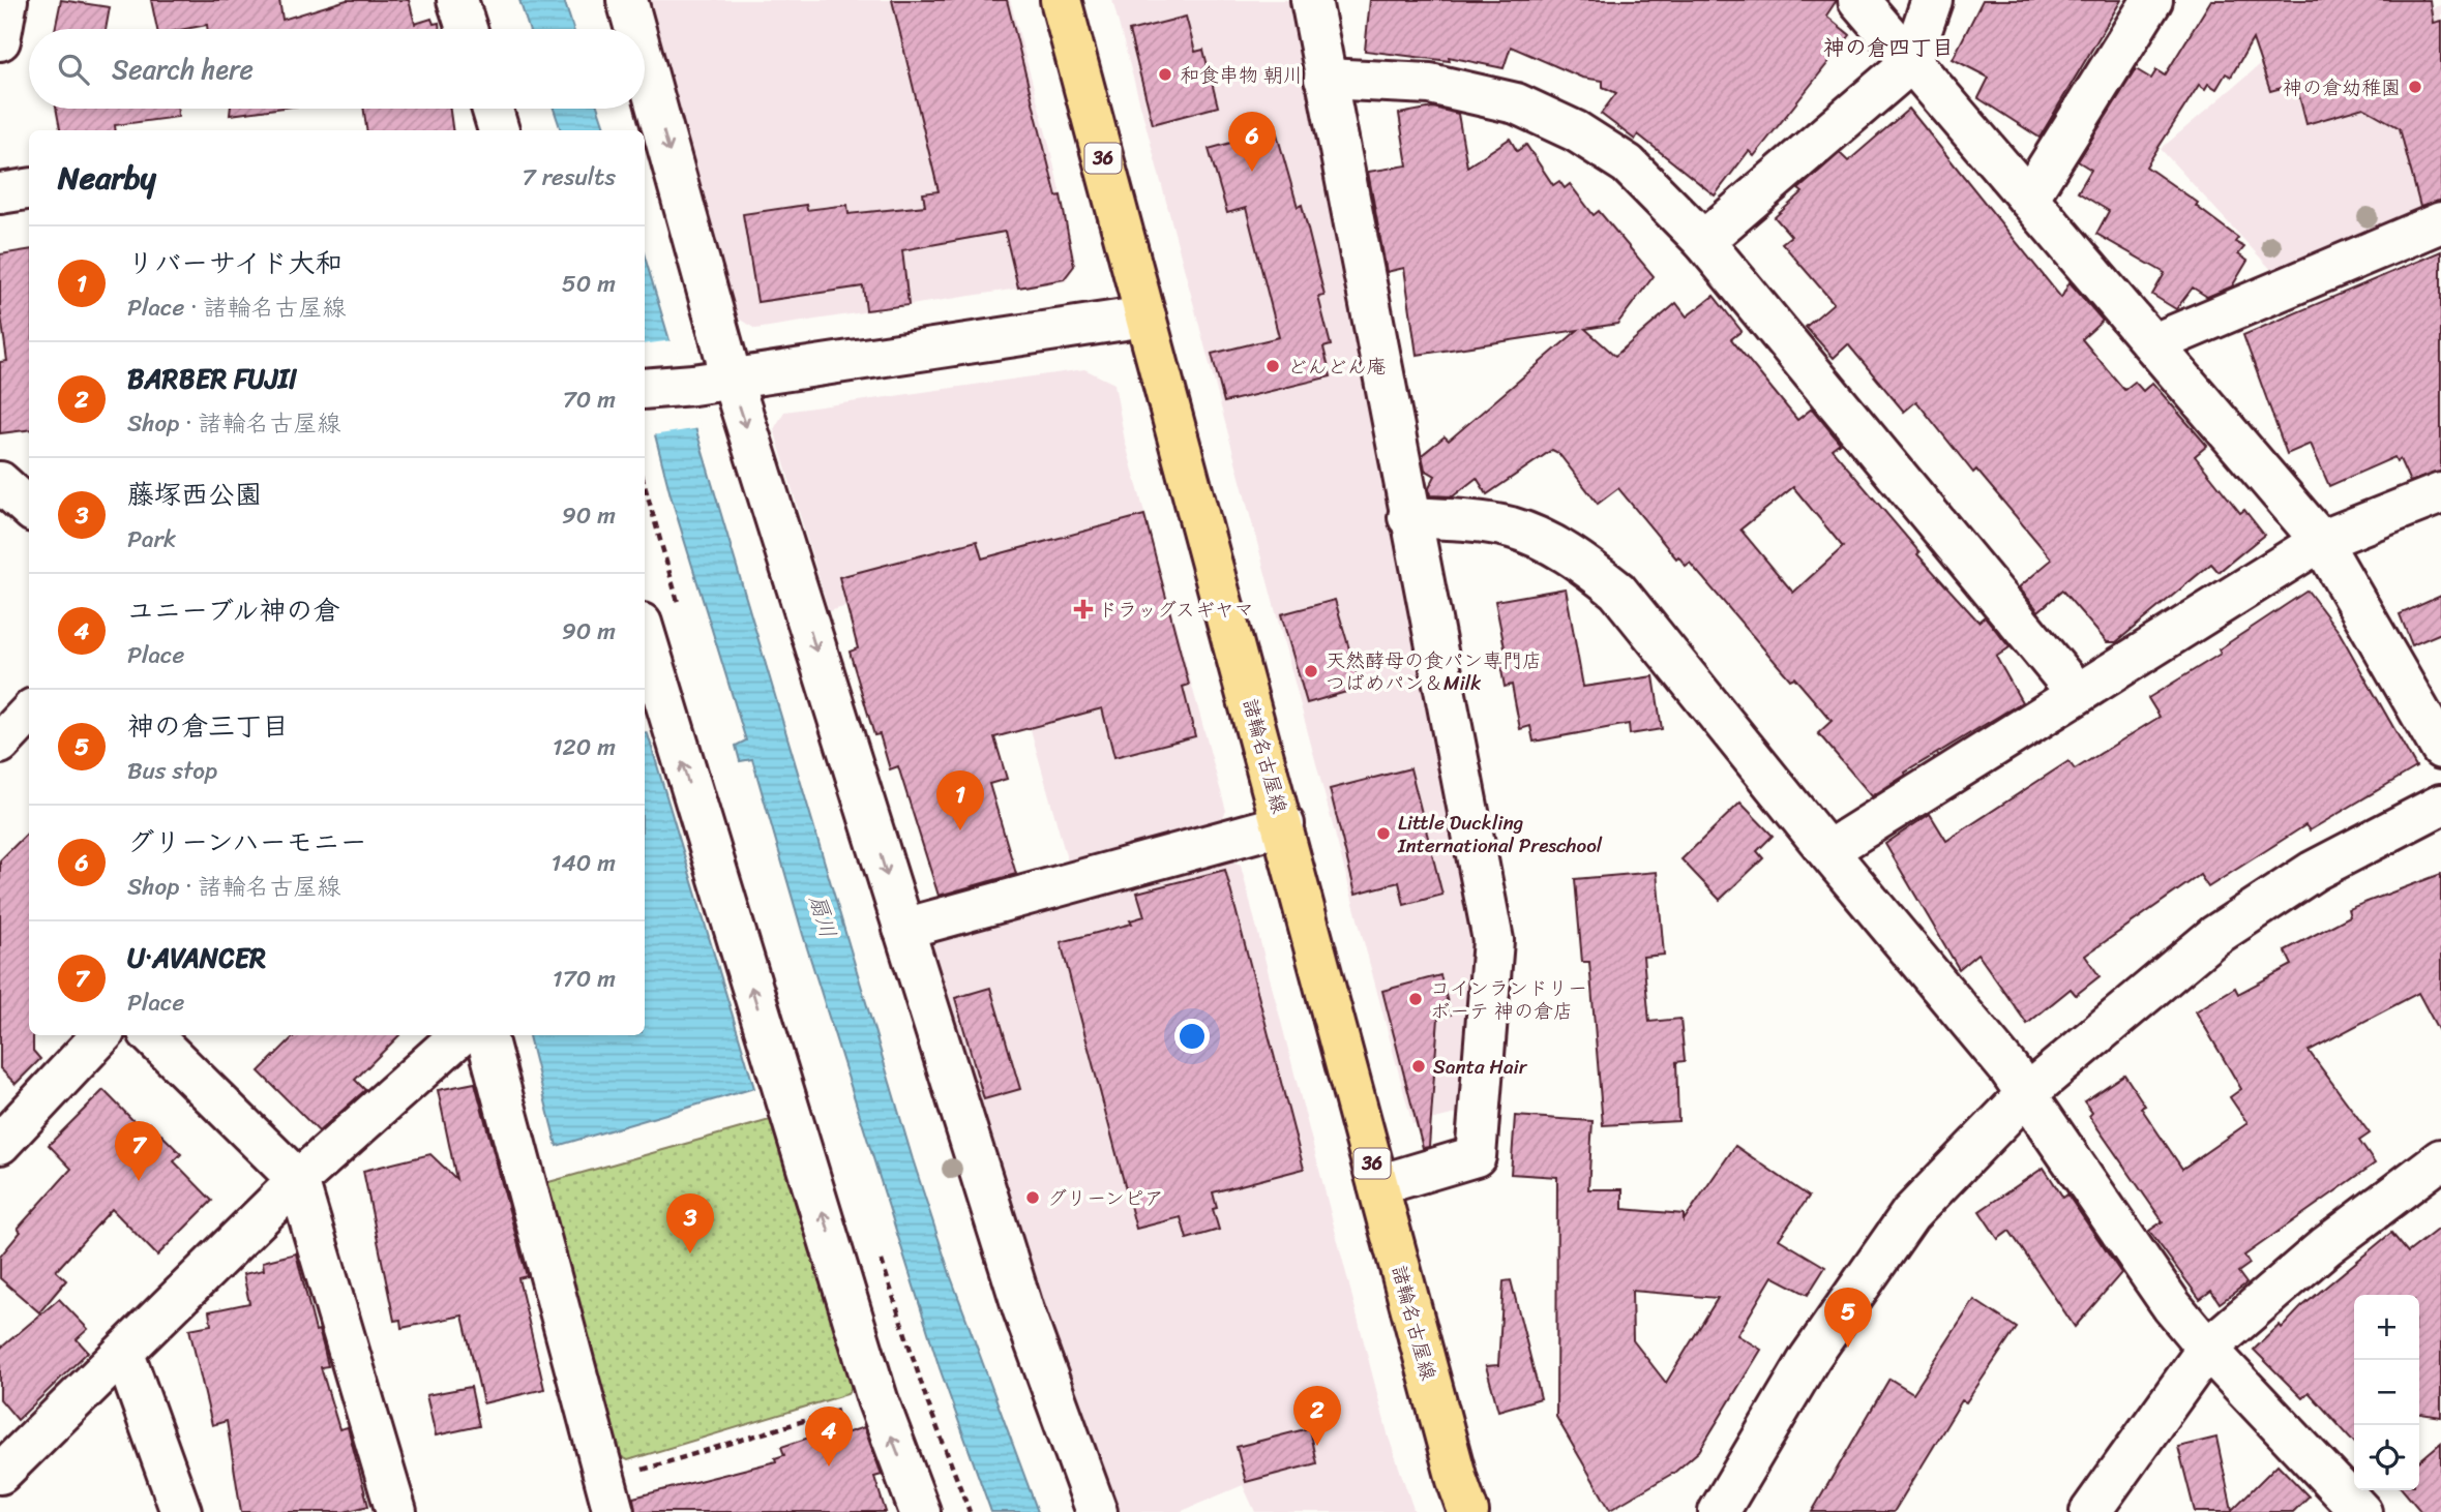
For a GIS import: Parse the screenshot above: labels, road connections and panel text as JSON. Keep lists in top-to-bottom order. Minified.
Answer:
{"streets":{"main road":["36","諸輪名古屋線"]},"districts":["神の倉四丁目"],"water":["扇川"],"places":{"other":["和食串物 朝川","神の倉幼稚園","どんどん庵","天然酵母の食パン専門店 つばめパン＆Milk","Little Duckling International Preschool","コインランドリー ボーテ 神の倉店","Santa Hair","グリーンピア"],"health":["ドラッグスギヤマ"]},"page":{"search":"Search here","pins":["6","1","7","3","5","2","4"],"heading":["Nearby","7 results"],"list":[{"mark":"1","name":"リバーサイド大和","note":"Place · 諸輪名古屋線","value":"50 m"},{"mark":"2","name":"BARBER FUJII","note":"Shop · 諸輪名古屋線","value":"70 m"},{"mark":"3","name":"藤塚西公園","note":"Park","value":"90 m"},{"mark":"4","name":"ユニーブル神の倉","note":"Place","value":"90 m"},{"mark":"5","name":"神の倉三丁目","note":"Bus stop","value":"120 m"},{"mark":"6","name":"グリーンハーモニー","note":"Shop · 諸輪名古屋線","value":"140 m"},{"mark":"7","name":"U·AVANCER","note":"Place","value":"170 m"}],"map_buttons":["+","−"]}}
